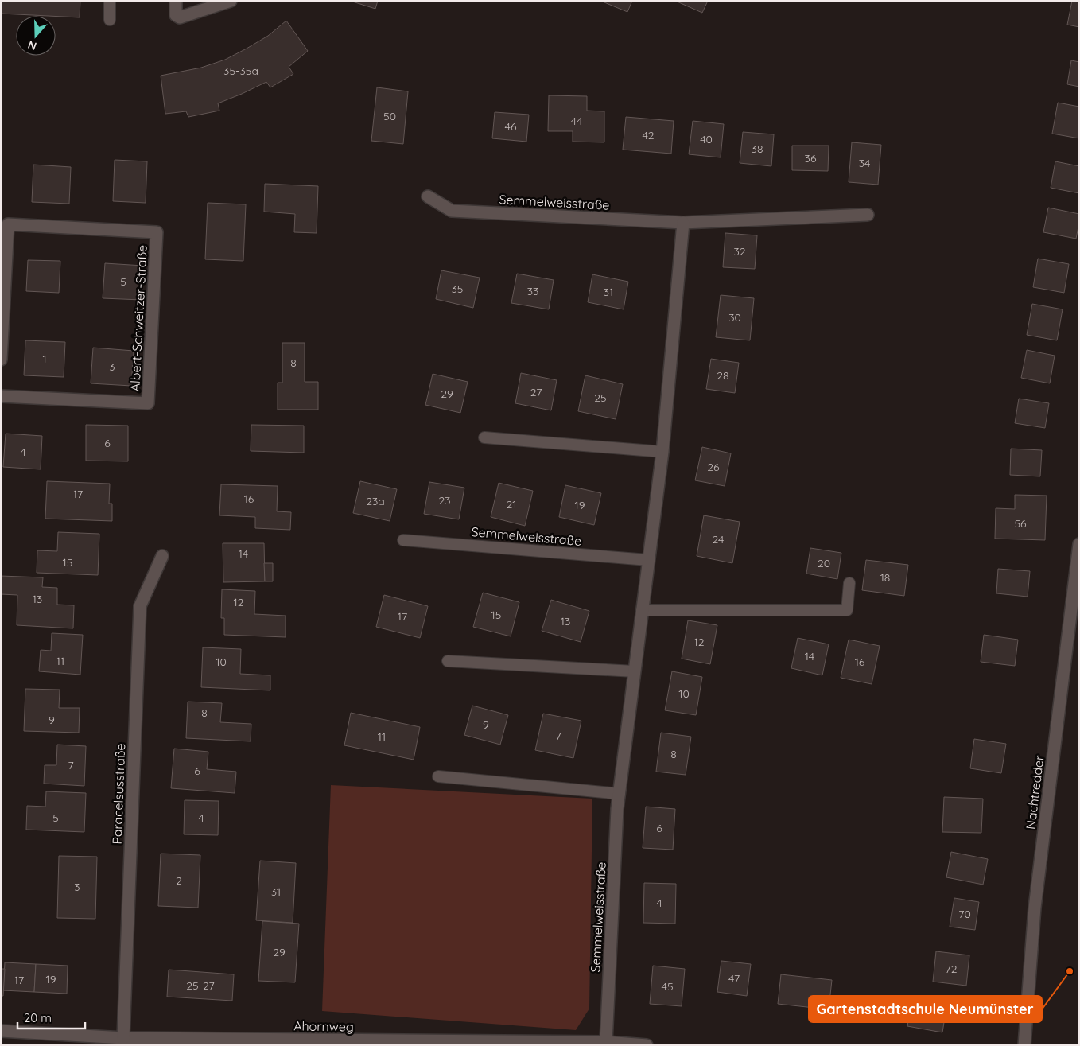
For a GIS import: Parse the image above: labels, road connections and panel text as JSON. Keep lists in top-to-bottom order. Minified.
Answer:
{"streets":{"street":["Semmelweisstraße","Albert-Schweitzer-Straße","Nachtredder","Paracelsusstraße","Ahornweg"]},"crossings":[["Semmelweisstraße","Ahornweg"],["Paracelsusstraße","Ahornweg"]],"places":["Gartenstadtschule Neumünster"],"house_numbers":["35-35a","50","44","46","42","40","38","36","34","32","5","35","33","31","30","1","8","3","28","27","29","25","6","4","26","17","16","23","23a","21","19","56","24","14","15","20","18","13","12","15","17","13","12","14","11","10","16","10","8","9","9","7","11","8","7","6","5","4","6","2","3","31","4","70","29","72","47","19","17","25-27","45"],"scale_bar":"20 m","north":"bottom"}
